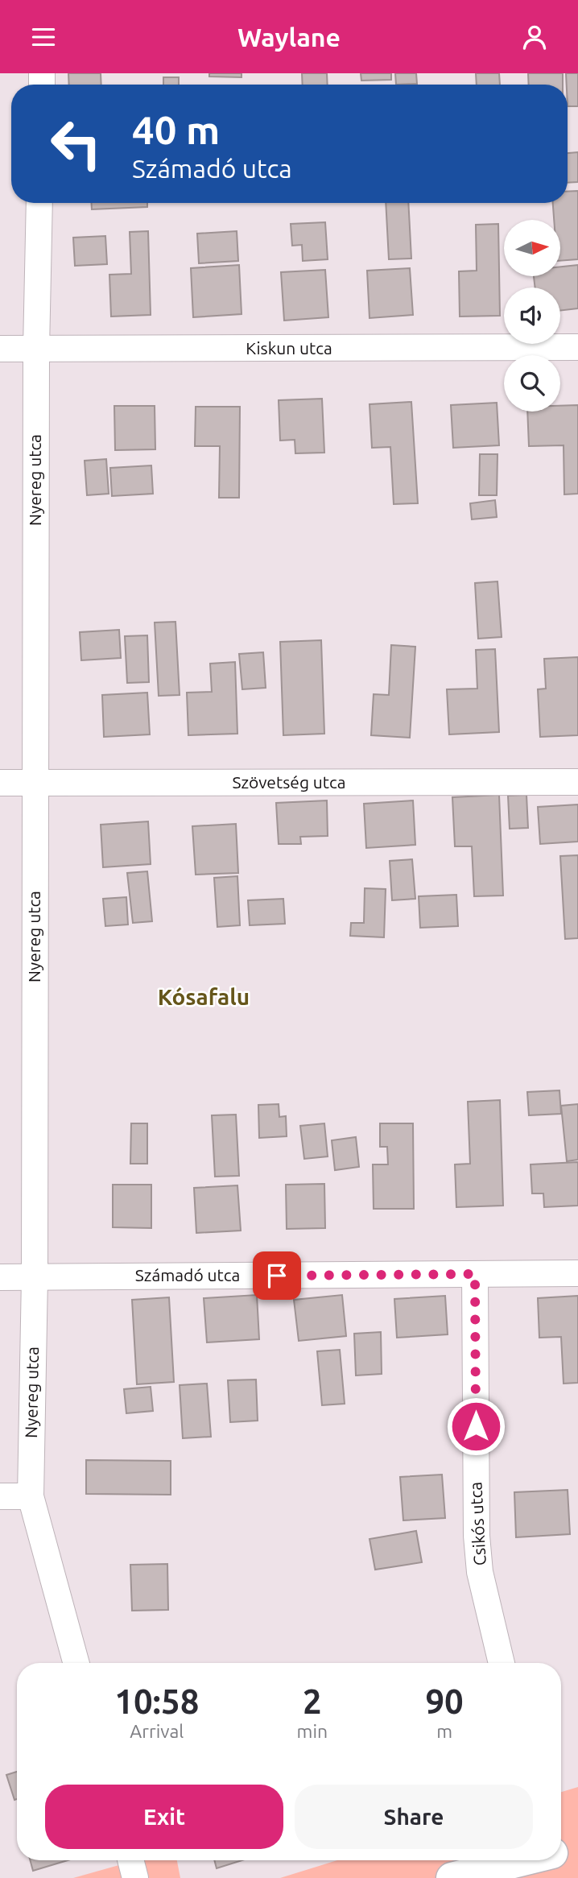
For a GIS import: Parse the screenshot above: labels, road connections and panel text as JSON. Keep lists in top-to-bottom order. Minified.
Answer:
{"streets":{"street":["Kiskun utca","Nyereg utca","Szövetség utca","Számadó utca","Csikós utca"]},"crossings":[["Kiskun utca","Nyereg utca"],["Nyereg utca","Szövetség utca"],["Nyereg utca","Számadó utca"],["Számadó utca","Csikós utca"]],"districts":["Kósafalu"],"north":"right","page":{"header":"Waylane","turn":["40 m","Számadó utca"],"eta":["10:58","Arrival","2","min","90","m"],"buttons":["Exit","Share"]}}
